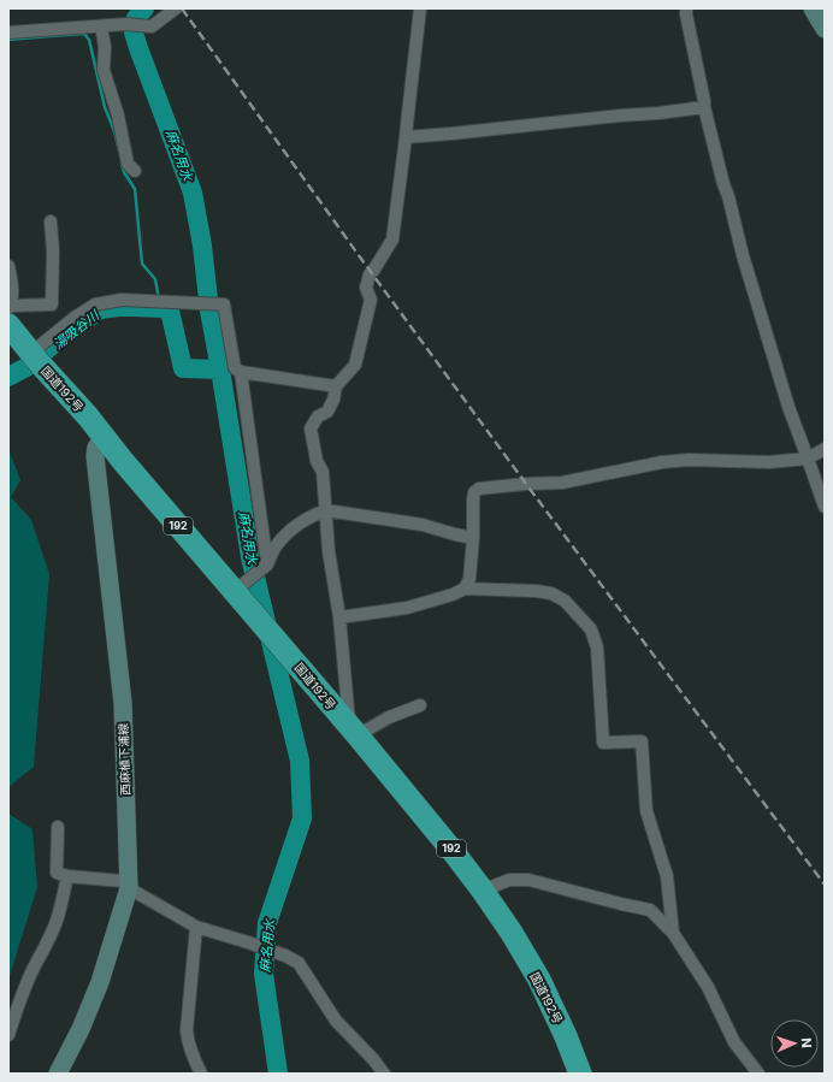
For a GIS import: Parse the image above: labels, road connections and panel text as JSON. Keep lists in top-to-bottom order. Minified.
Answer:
{"streets":{"highway":["国道192号","192"],"main road":["西麻植下浦線"]},"crossings":[["国道192号","西麻植下浦線"]],"water":["麻名用水","湯吸谷川"],"north":"right"}
